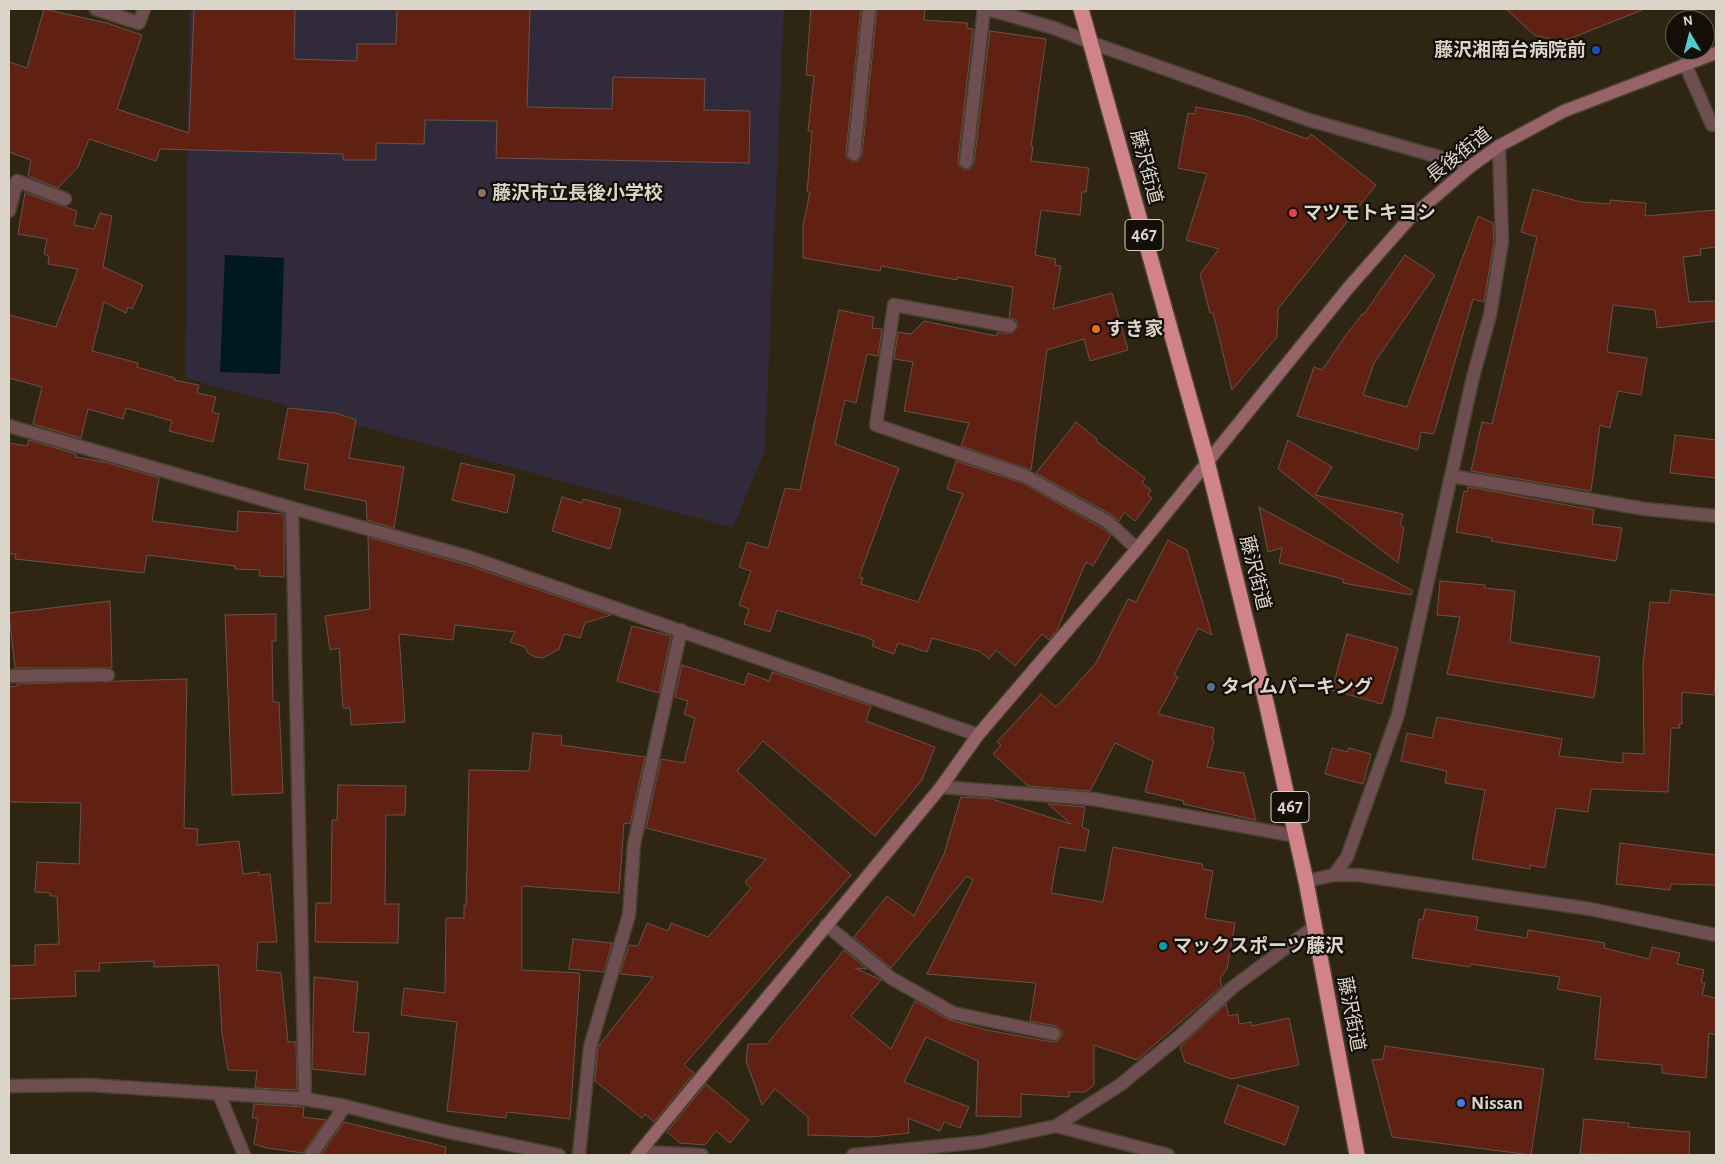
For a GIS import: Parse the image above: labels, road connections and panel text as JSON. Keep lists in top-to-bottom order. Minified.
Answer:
{"streets":{"highway":["藤沢街道","467"],"street":["長後街道"]},"crossings":[["長後街道","藤沢街道"]],"places":["藤沢湘南台病院前","藤沢市立長後小学校","マツモトキヨシ","すき家","タイムパーキング","マックスポーツ藤沢","Nissan"],"north":"top"}
